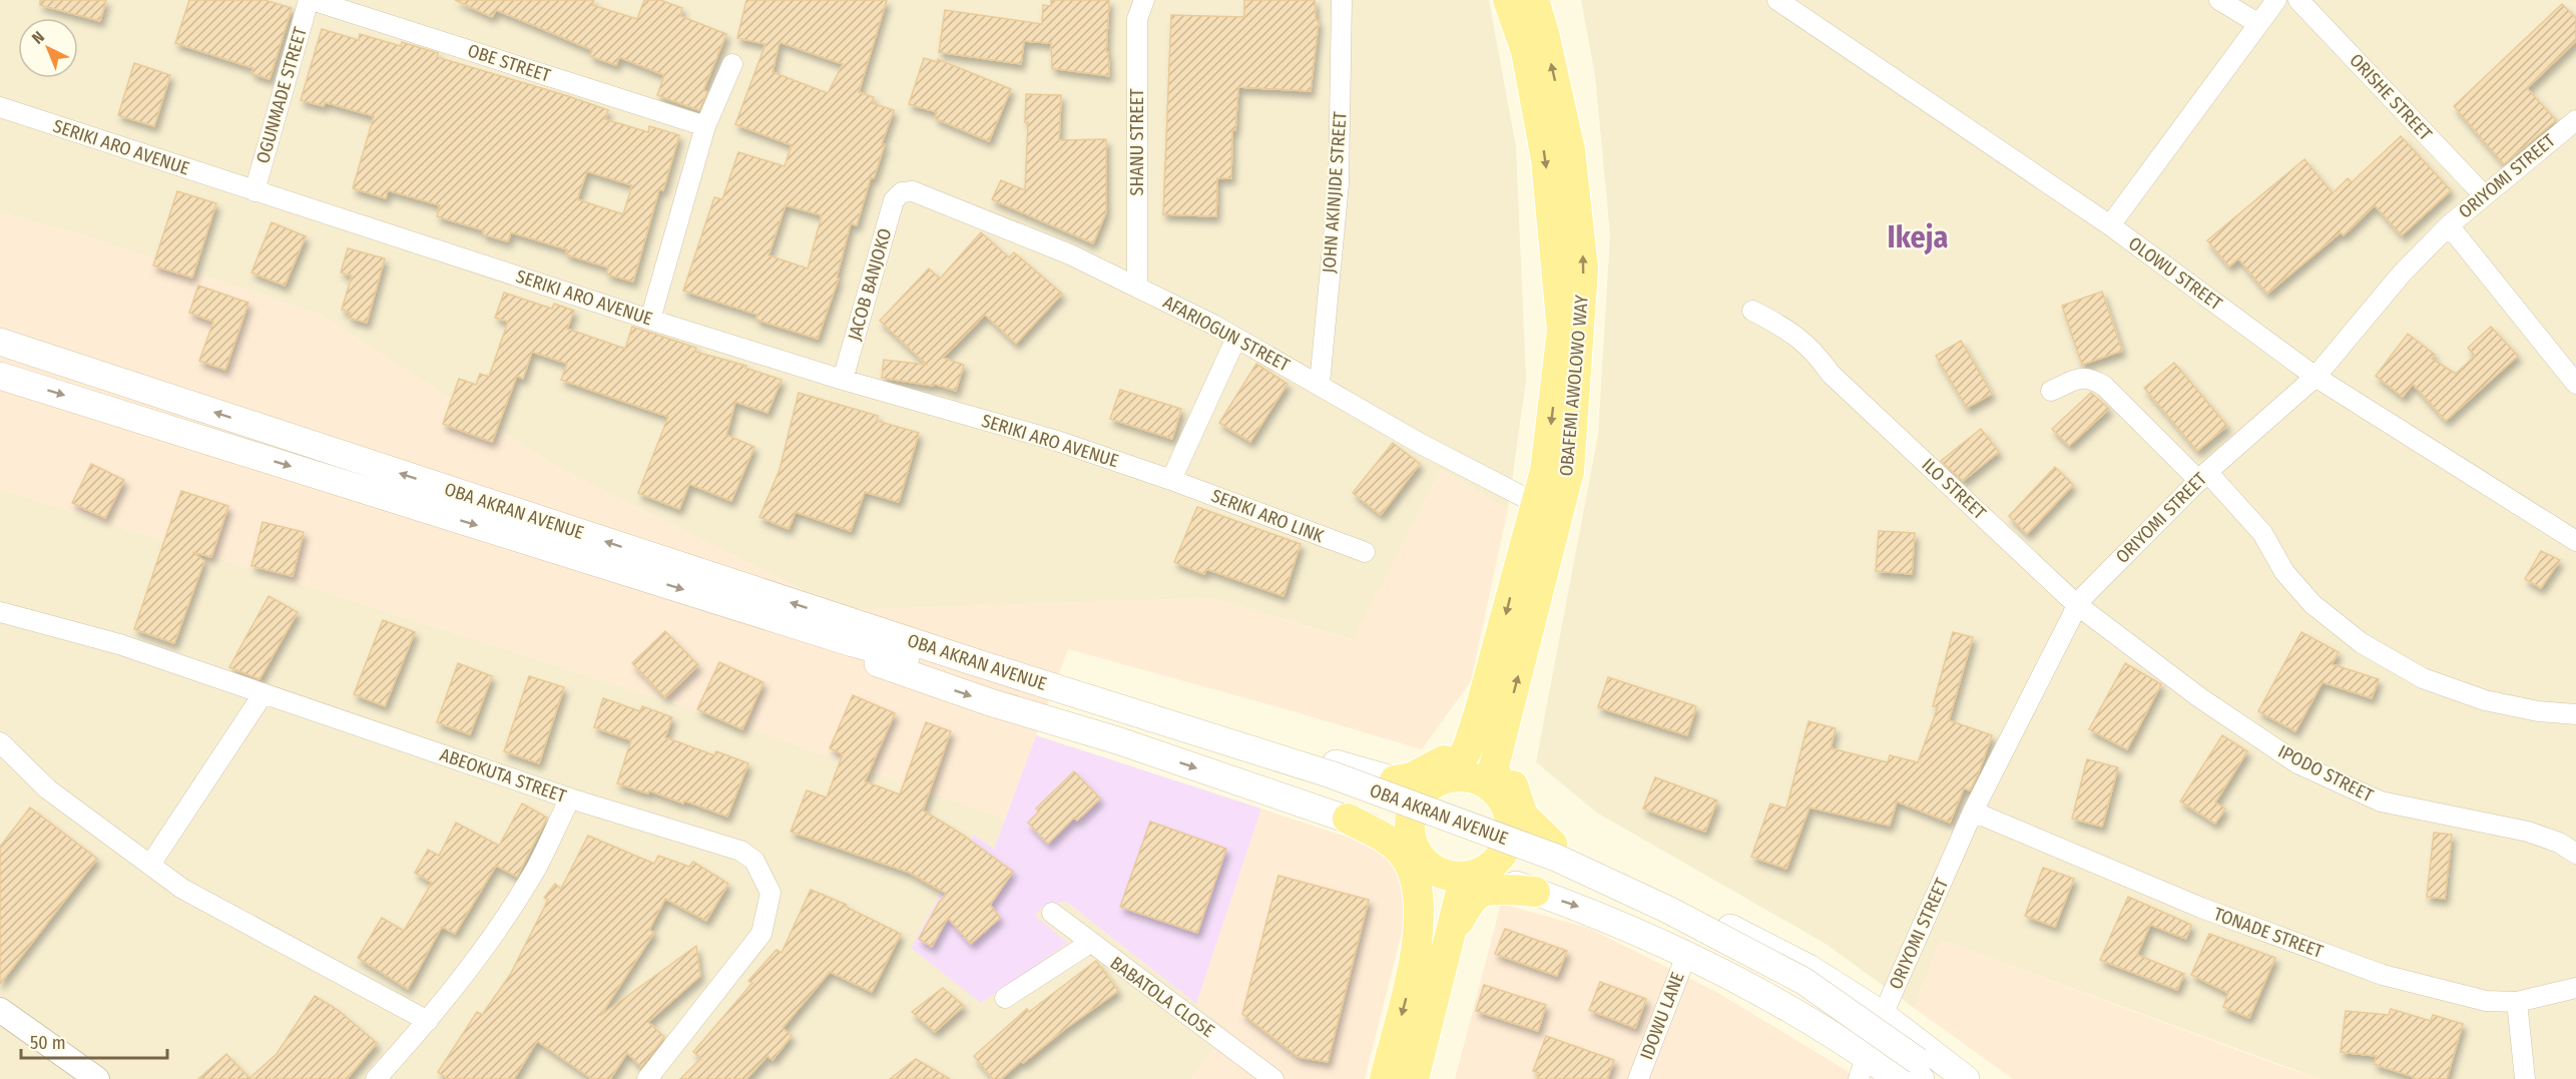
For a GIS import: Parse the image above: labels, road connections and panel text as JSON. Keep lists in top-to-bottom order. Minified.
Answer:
{"streets":{"main road":["OBAFEMI AWOLOWO WAY","OBA AKRAN AVENUE"],"street":["OBE STREET","OGUNMADE STREET","ORISHE STREET","SHANU STREET","SERIKI ARO AVENUE","ORIYOMI STREET","JOHN AKINJIDE STREET","OLOWU STREET","JACOB BANJOKO","AFARIOGUN STREET","ILO STREET","SERIKI ARO LINK","IPODO STREET","ABEOKUTA STREET","TONADE STREET","BABATOLA CLOSE","IDOWU LANE"]},"crossings":[["OBE STREET","OGUNMADE STREET"],["OGUNMADE STREET","SERIKI ARO AVENUE"],["ORISHE STREET","ORIYOMI STREET"],["SHANU STREET","AFARIOGUN STREET"],["SERIKI ARO AVENUE","JACOB BANJOKO"],["SERIKI ARO AVENUE","SERIKI ARO LINK"],["ORIYOMI STREET","OLOWU STREET"],["ORIYOMI STREET","ILO STREET"],["ORIYOMI STREET","IPODO STREET"],["ORIYOMI STREET","TONADE STREET"],["JOHN AKINJIDE STREET","AFARIOGUN STREET"],["JACOB BANJOKO","AFARIOGUN STREET"],["AFARIOGUN STREET","OBAFEMI AWOLOWO WAY"],["ILO STREET","IPODO STREET"]],"districts":["Ikeja"],"scale_bar":"50 m","north":"top left"}
